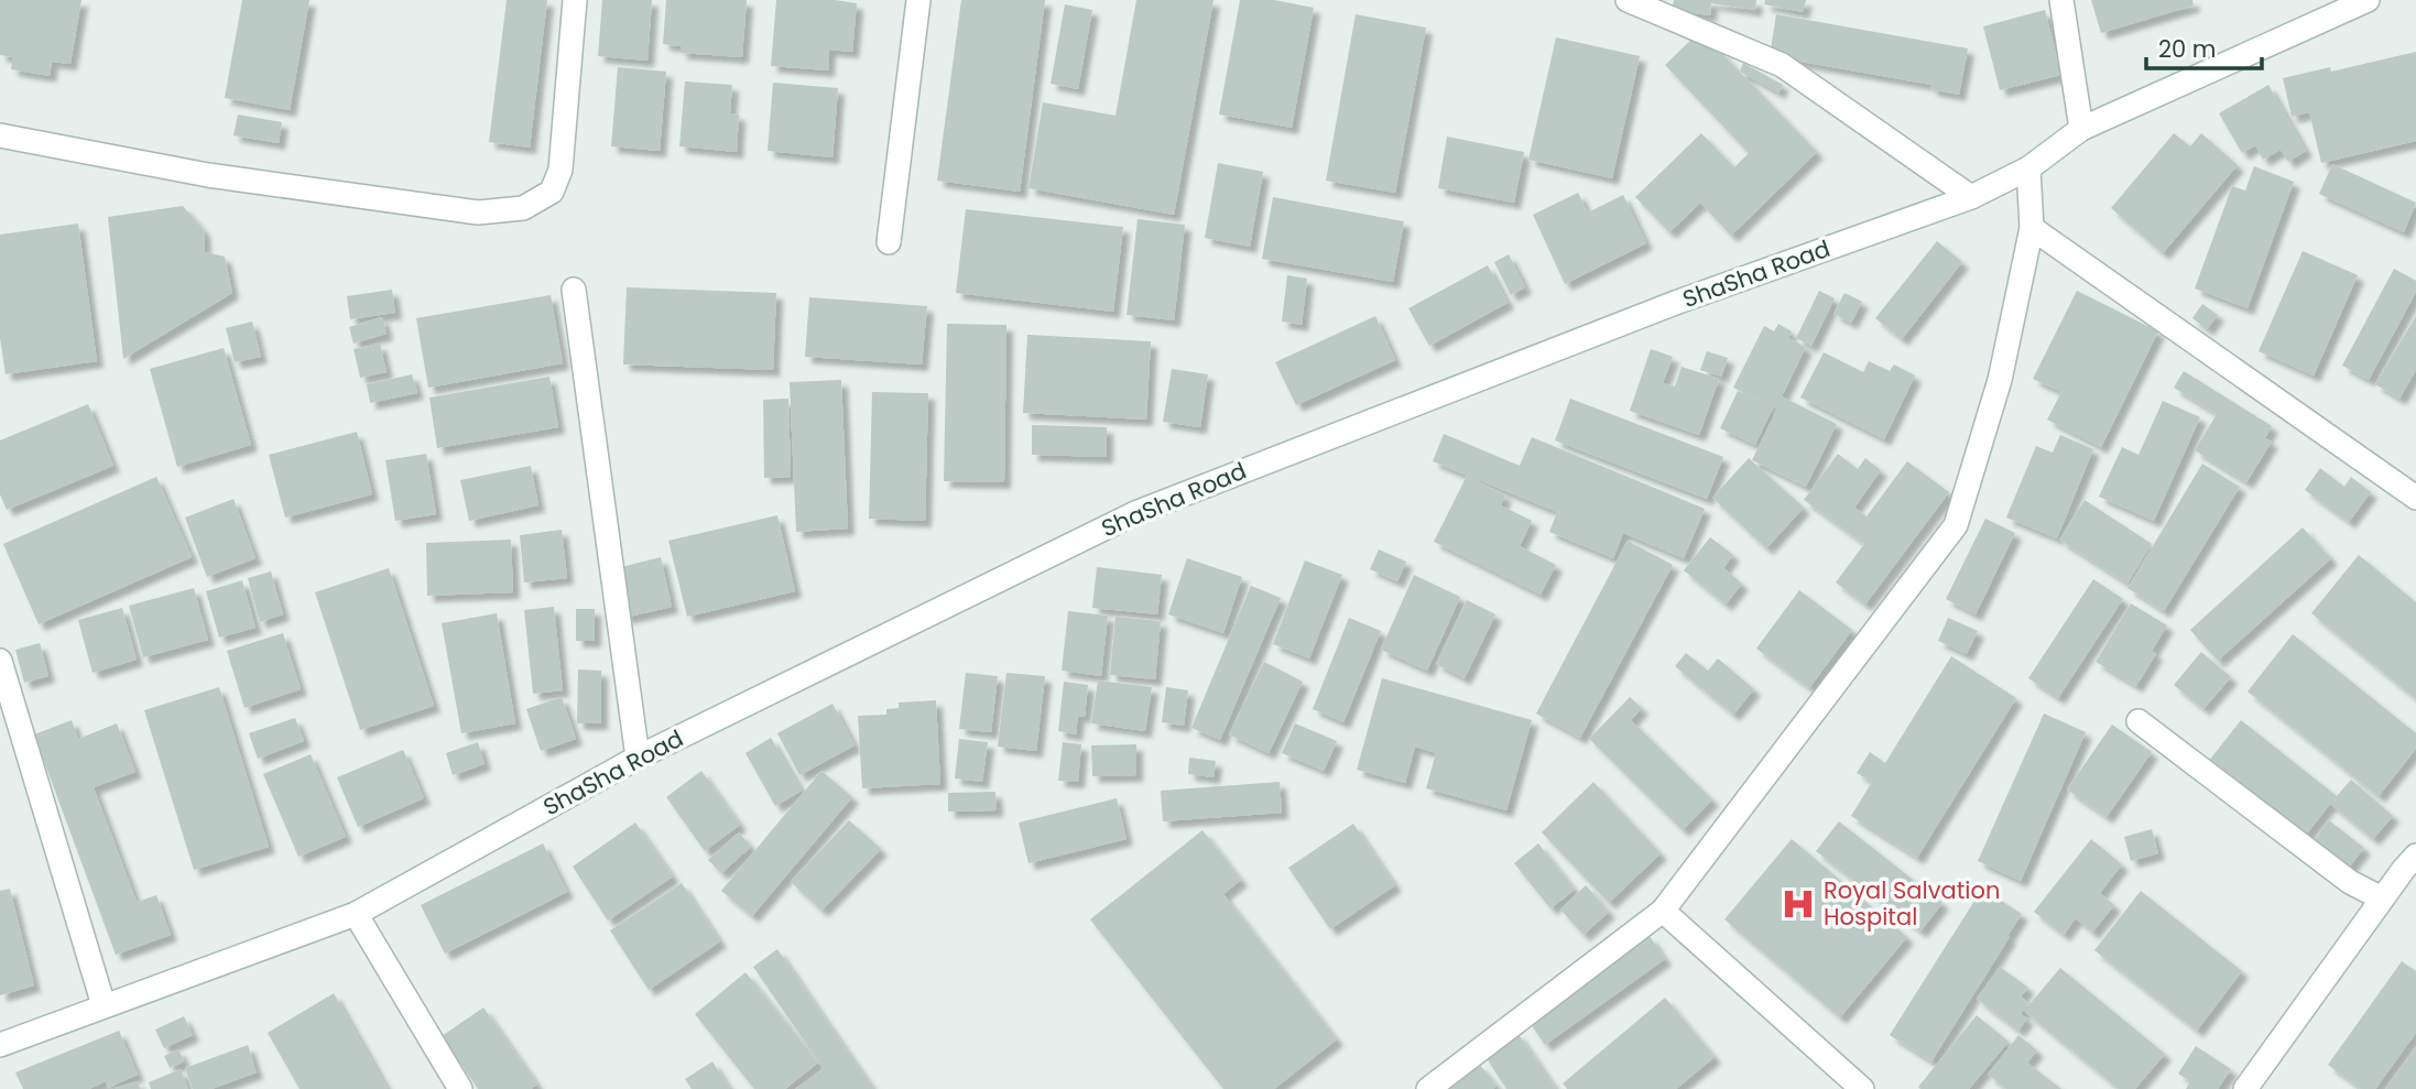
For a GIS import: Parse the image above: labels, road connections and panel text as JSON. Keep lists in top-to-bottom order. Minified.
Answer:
{"streets":{"street":["ShaSha Road"]},"places":{"hospital":["Royal Salvation Hospital"]},"scale_bar":"20 m"}
